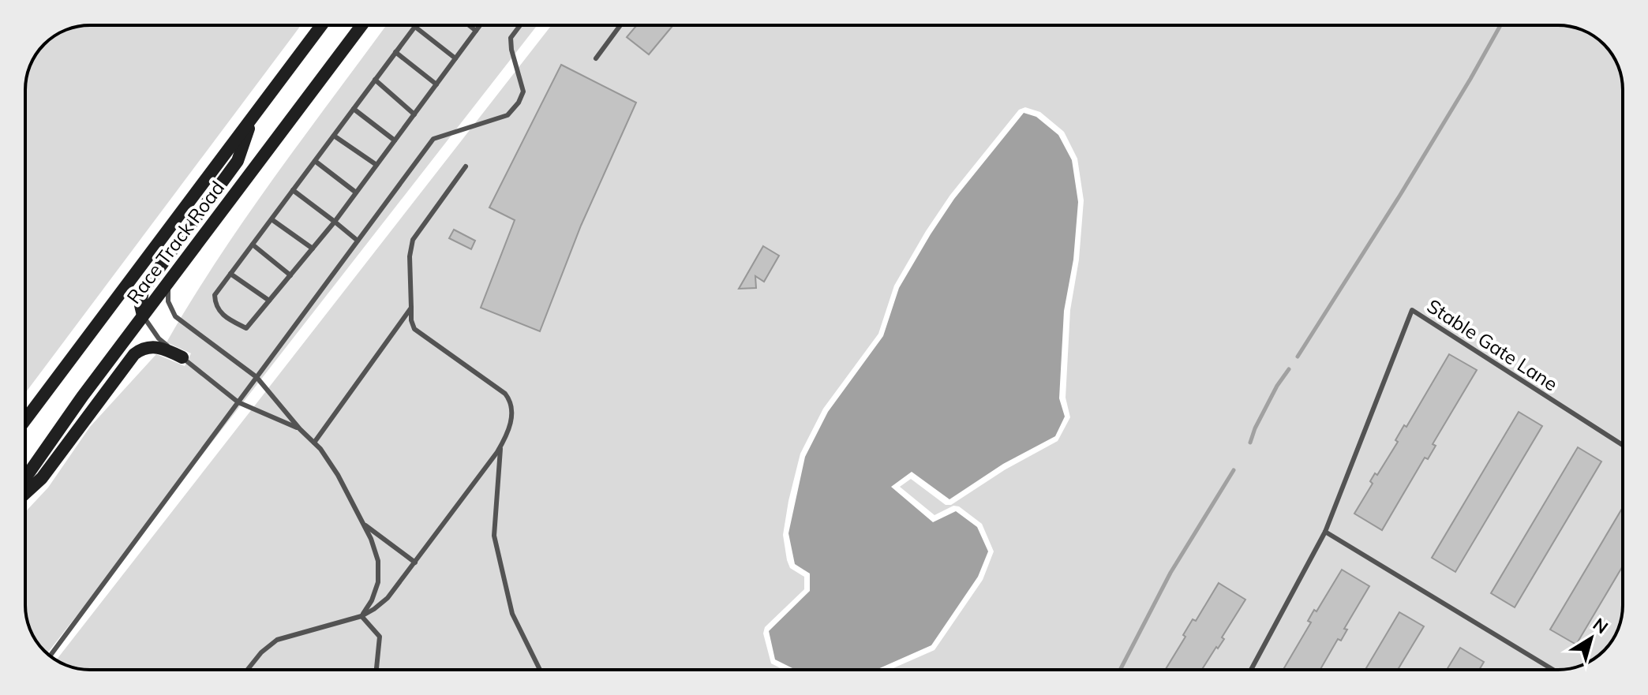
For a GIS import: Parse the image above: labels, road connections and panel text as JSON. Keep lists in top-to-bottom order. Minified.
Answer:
{"streets":{"main road":["Race Track Road"],"lane":["Stable Gate Lane"]},"north":"top right"}
